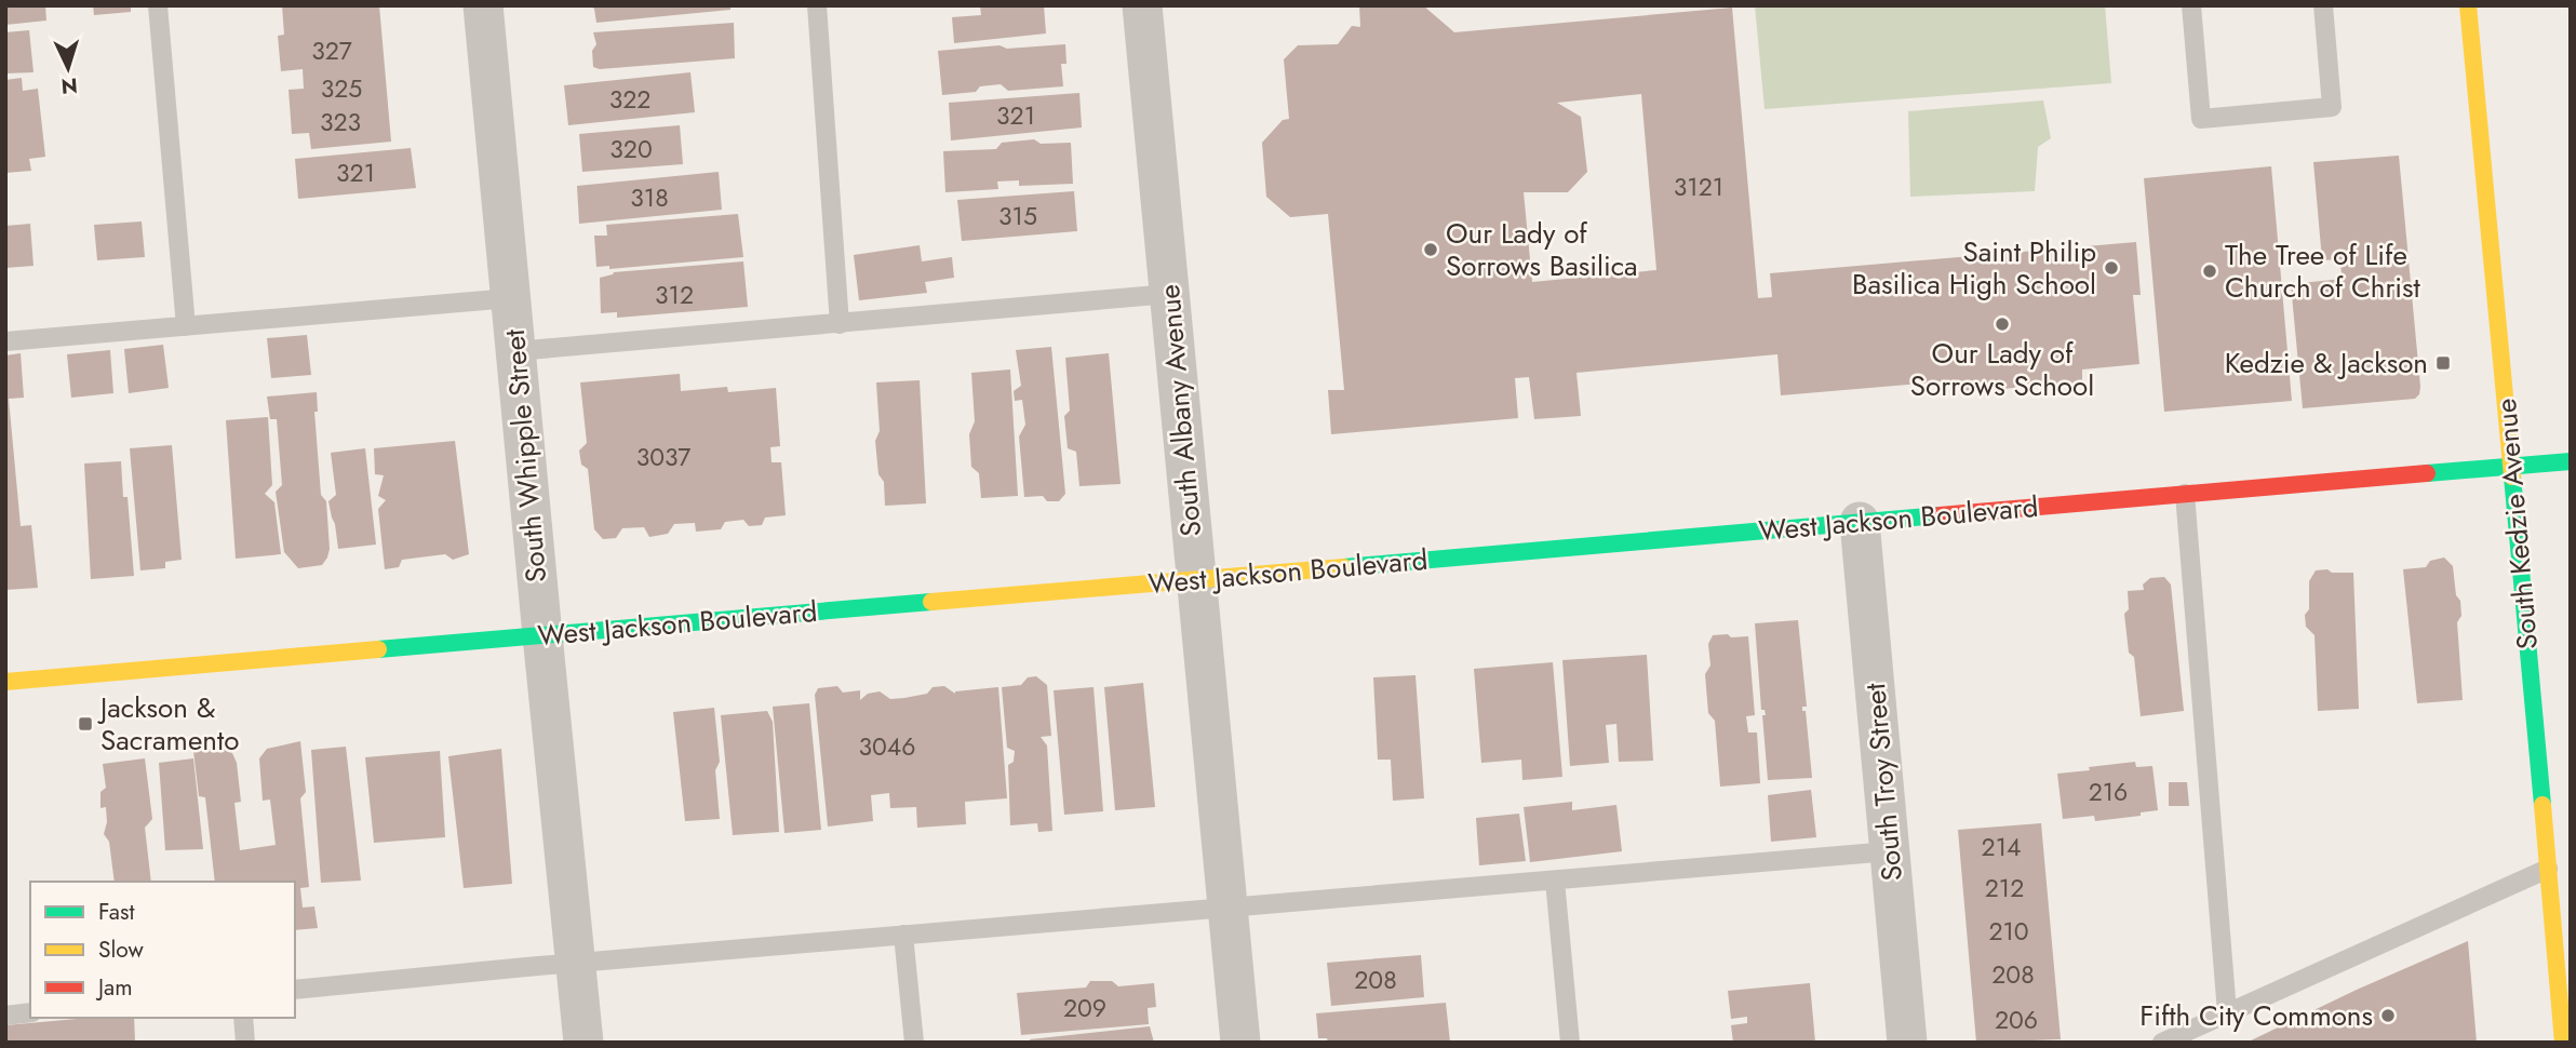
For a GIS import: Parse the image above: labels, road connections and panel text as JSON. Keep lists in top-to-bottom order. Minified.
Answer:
{"streets":{"street":["South Albany Avenue","South Whipple Street","West Jackson Boulevard","South Kedzie Avenue","South Troy Street"]},"crossings":[["South Albany Avenue","West Jackson Boulevard"],["South Whipple Street","West Jackson Boulevard"],["West Jackson Boulevard","South Kedzie Avenue"],["West Jackson Boulevard","South Troy Street"]],"places":{"other":["Our Lady of Sorrows Basilica","Saint Philip Basilica High School","The Tree of Life Church of Christ","Our Lady of Sorrows School","Fifth City Commons"],"transit":["Kedzie & Jackson","Jackson & Sacramento"]},"house_numbers":["327","325","322","321","323","320","321","3121","318","315","312","3037","3046","216","214","212","210","208","208","209","206"],"legend":["Fast","Slow","Jam"],"north":"bottom"}
